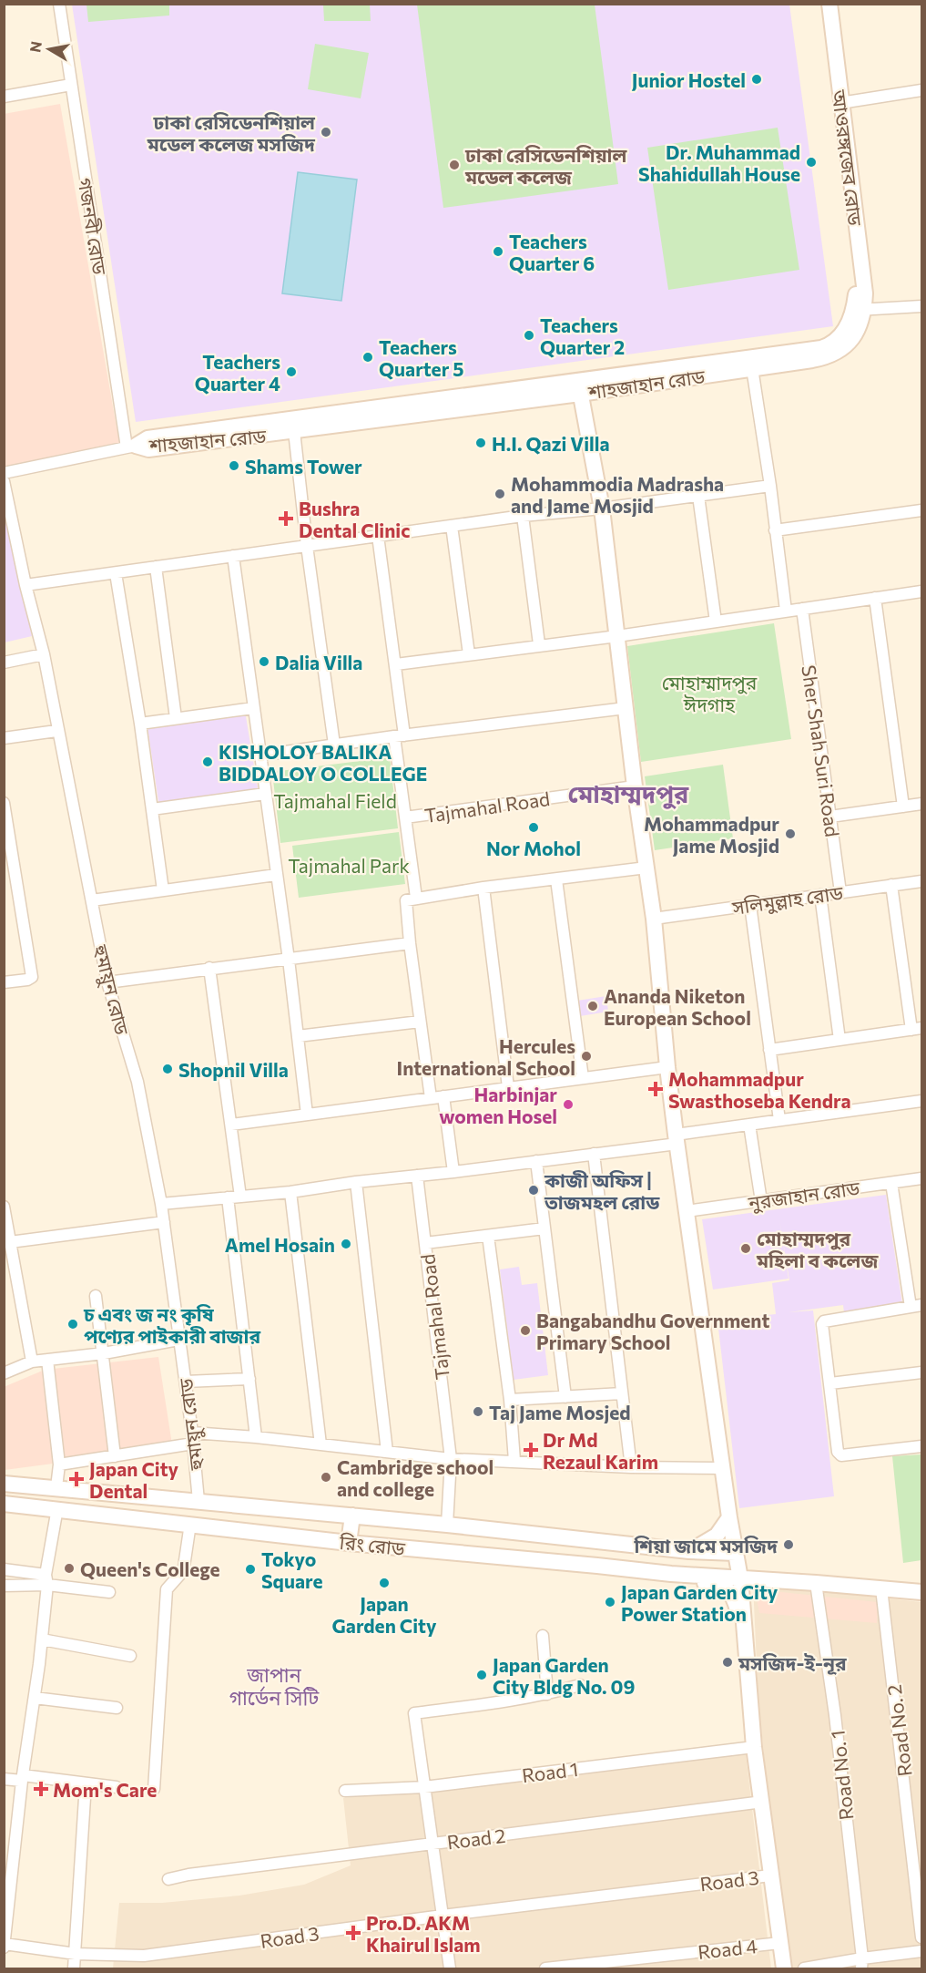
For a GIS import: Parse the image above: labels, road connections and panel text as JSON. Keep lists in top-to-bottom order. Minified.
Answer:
{"streets":{"street":["আওরঙ্গজেব রোড","গজনবী রোড","শাহজাহান রোড","Sher Shah Suri Road","Tajmahal Road","সলিমুল্লাহ রোড","হুমায়ুন রোড","নুরজাহান রোড","রিং রোড","Road No. 2","Road 1","Road No. 1","Road 2","Road 3","Road 4"]},"crossings":[["আওরঙ্গজেব রোড","শাহজাহান রোড"],["গজনবী রোড","শাহজাহান রোড"],["Sher Shah Suri Road","সলিমুল্লাহ রোড"],["Tajmahal Road","রিং রোড"],["হুমায়ুন রোড","রিং রোড"],["রিং রোড","Road No. 2"],["রিং রোড","Road No. 1"]],"districts":["মোহাম্মদপুর","জাপান গার্ডেন সিটি"],"parks":["মোহাম্মাদপুর ঈদগাহ","Tajmahal Field","Tajmahal Park"],"places":{"other":["Junior Hostel","ঢাকা রেসিডেনশিয়াল মডেল কলেজ মসজিদ","Dr. Muhammad Shahidullah House","ঢাকা রেসিডেনশিয়াল মডেল কলেজ","Teachers Quarter 6","Teachers Quarter 2","Teachers Quarter 5","Teachers Quarter 4","H.I. Qazi Villa","Shams Tower","Mohammodia Madrasha and Jame Mosjid","Dalia Villa","KISHOLOY BALIKA BIDDALOY O COLLEGE","Nor Mohol","Mohammadpur Jame Mosjid","Ananda Niketon European School","Hercules International School","Shopnil Villa","Harbinjar women Hosel","কাজী অফিস | তাজমহল রোড","Amel Hosain","মোহাম্মদপুর মহিলা ব কলেজ","চ এবং জ নং কৃষি পণ্যের পাইকারী বাজার","Bangabandhu Government Primary School","Taj Jame Mosjed","Cambridge school and college","শিয়া জামে মসজিদ","Queen's College","Tokyo Square","Japan Garden City","Japan Garden City Power Station","মসজিদ-ই-নূর","Japan Garden City Bldg No. 09"],"health":["Bushra Dental Clinic","Mohammadpur Swasthoseba Kendra","Dr Md Rezaul Karim","Japan City Dental","Mom's Care","Pro.D. AKM Khairul Islam"]},"north":"left"}
